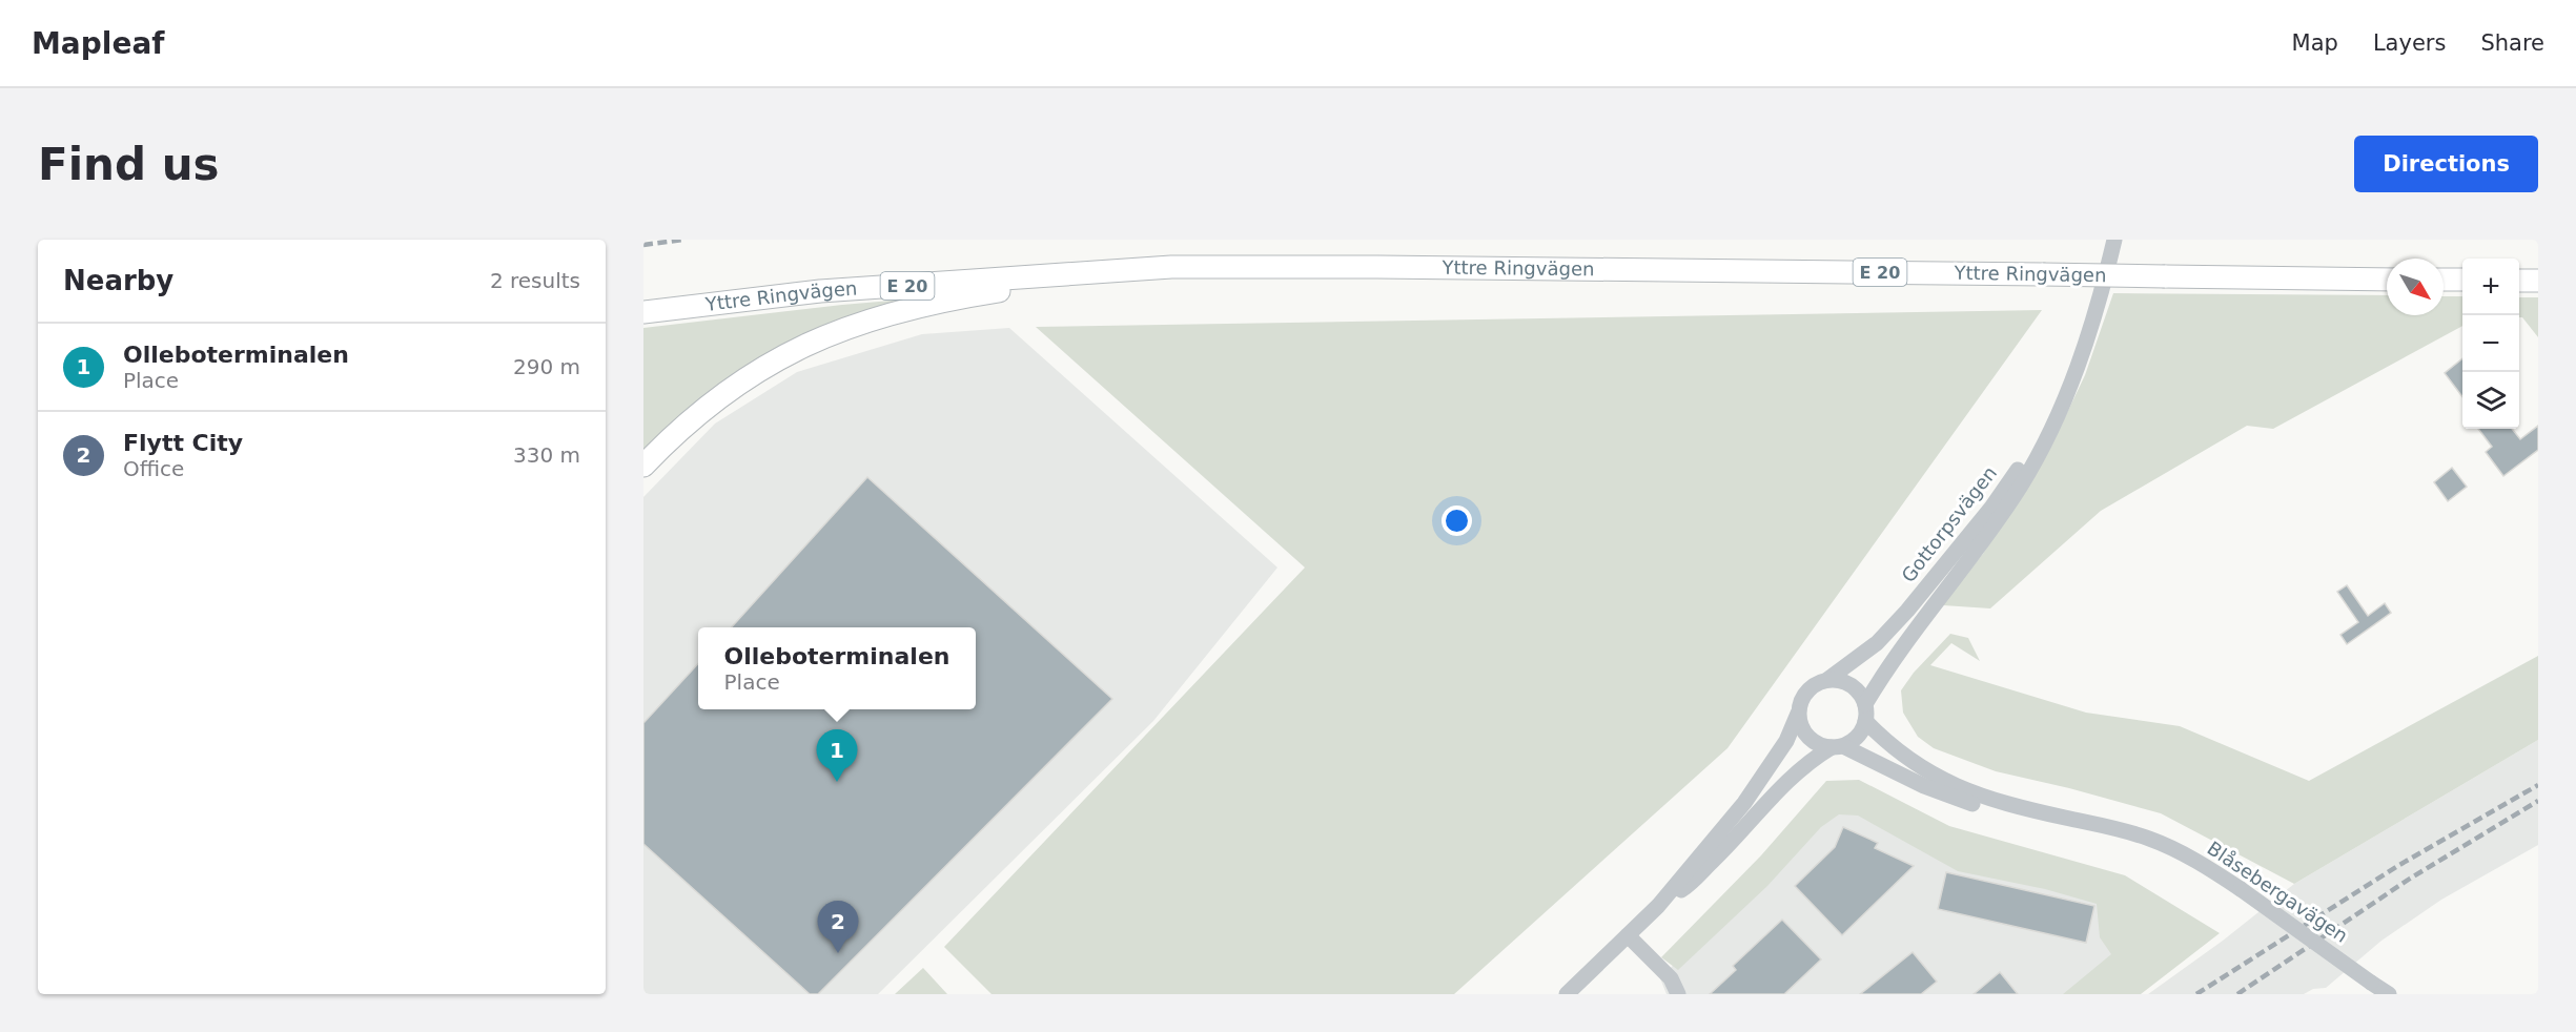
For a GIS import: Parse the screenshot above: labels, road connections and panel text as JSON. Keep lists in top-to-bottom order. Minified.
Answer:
{"streets":{"highway":["Yttre Ringvägen","E 20"],"street":["Gottorpsvägen","Blåsebergavägen"]},"crossings":[["Gottorpsvägen","Blåsebergavägen"]],"north":"bottom right","page":{"header":"Mapleaf","nav":["Map","Layers","Share"],"buttons":"Directions","title":"Find us","heading":["Nearby","2 results"],"map_buttons":["+","−"],"list":[{"mark":"1","name":"Olleboterminalen","note":"Place","value":"290 m"},{"mark":"2","name":"Flytt City","note":"Office","value":"330 m"}],"popup":["Olleboterminalen","Place"],"pins":["1","2"]}}
